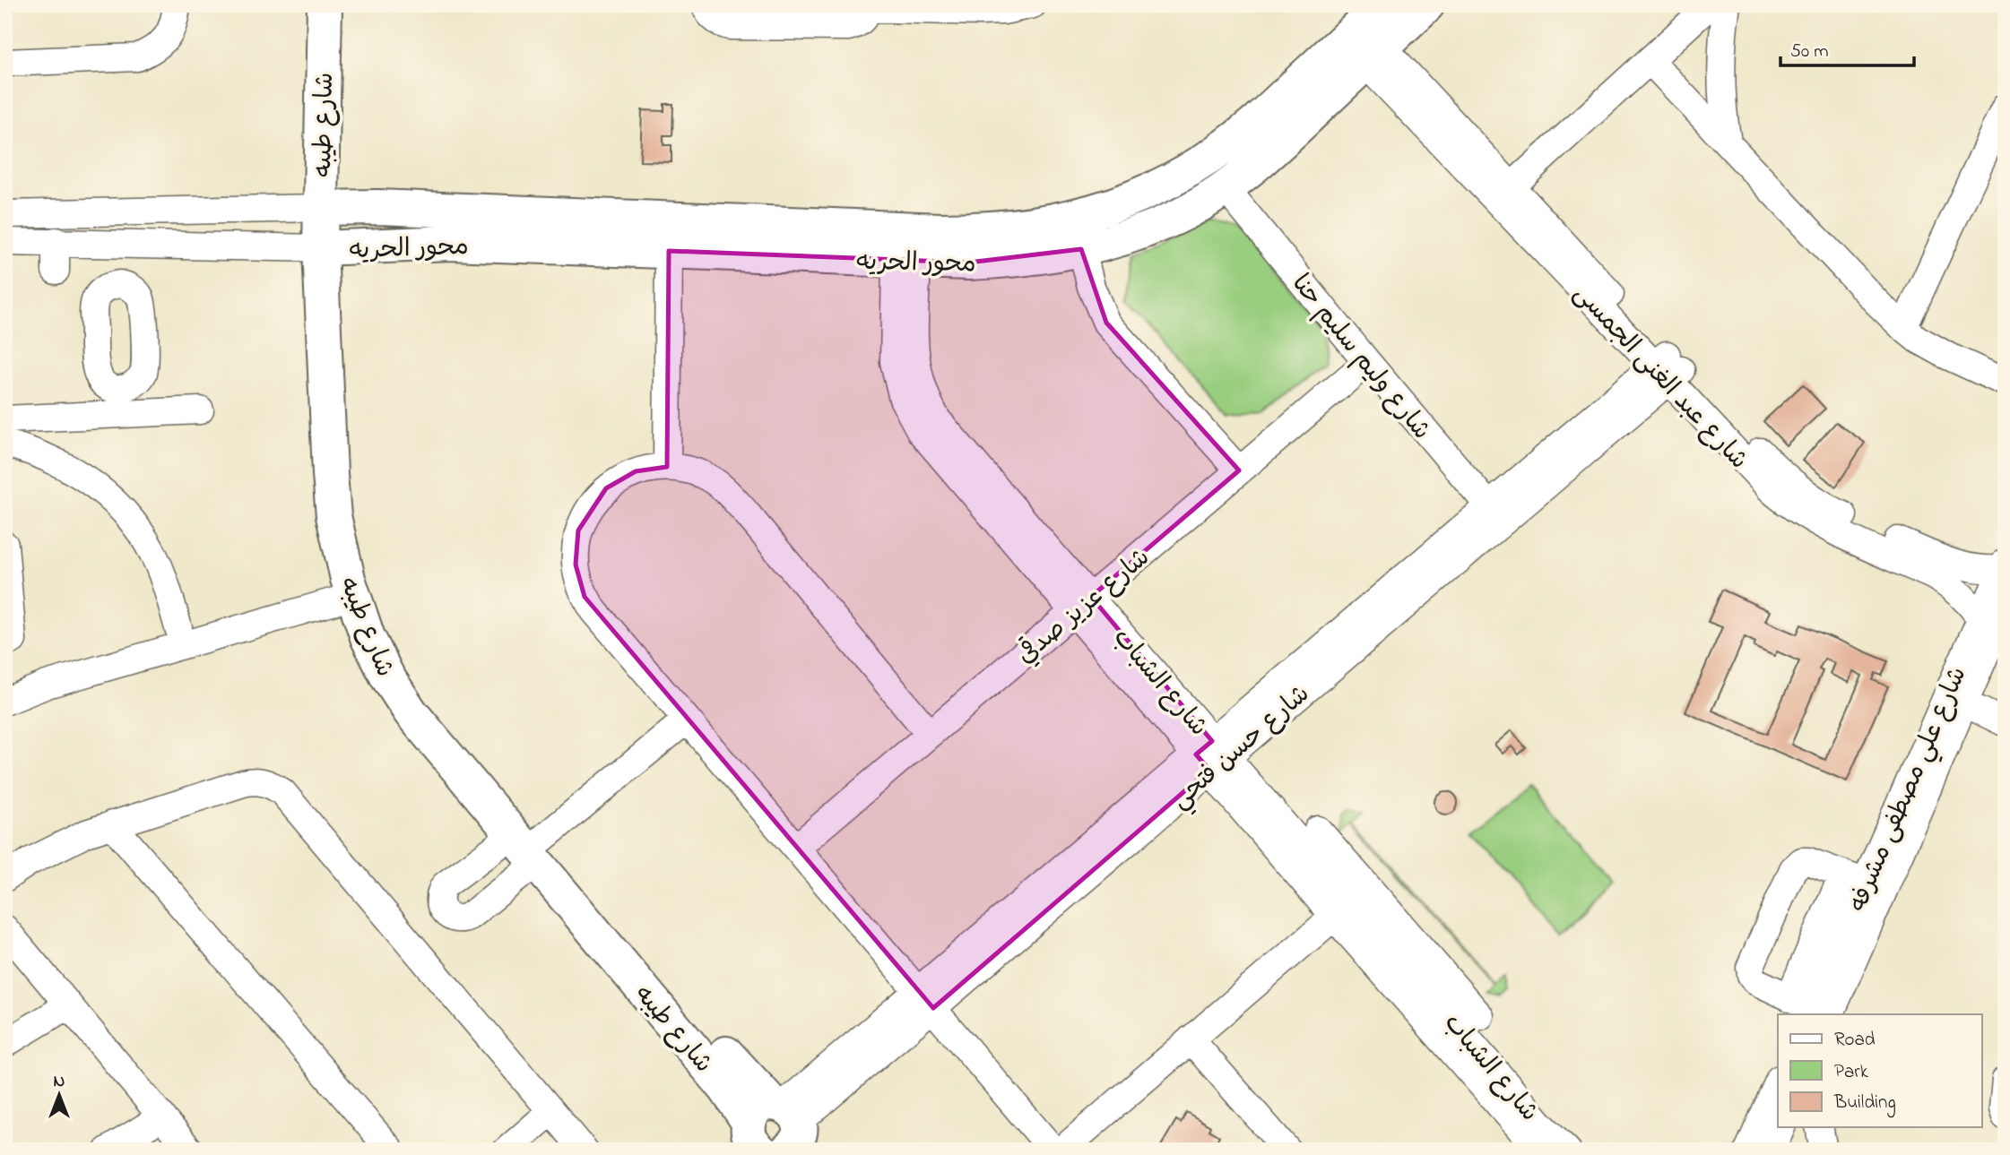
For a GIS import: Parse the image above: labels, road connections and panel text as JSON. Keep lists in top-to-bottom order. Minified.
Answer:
{"streets":{"main road":["شارع طيبه","محور الحريه"],"street":["شارع وليم سليم حنا","شارع عبد الغنى الجمسى","شارع عزيز صدقي","شارع الشباب","شارع حسن فتحي","شارع علي مصطفى مشرفه"]},"crossings":[["شارع طيبه","محور الحريه"],["شارع طيبه","شارع حسن فتحي"],["محور الحريه","شارع وليم سليم حنا"],["محور الحريه","شارع عبد الغنى الجمسى"],["محور الحريه","شارع الشباب"],["شارع وليم سليم حنا","شارع عزيز صدقي"],["شارع وليم سليم حنا","شارع حسن فتحي"],["شارع عبد الغنى الجمسى","شارع حسن فتحي"],["شارع عبد الغنى الجمسى","شارع علي مصطفى مشرفه"],["شارع عزيز صدقي","شارع الشباب"],["شارع الشباب","شارع حسن فتحي"]],"legend":["Road","Park","Building"],"scale_bar":"50 m","north":"top"}
